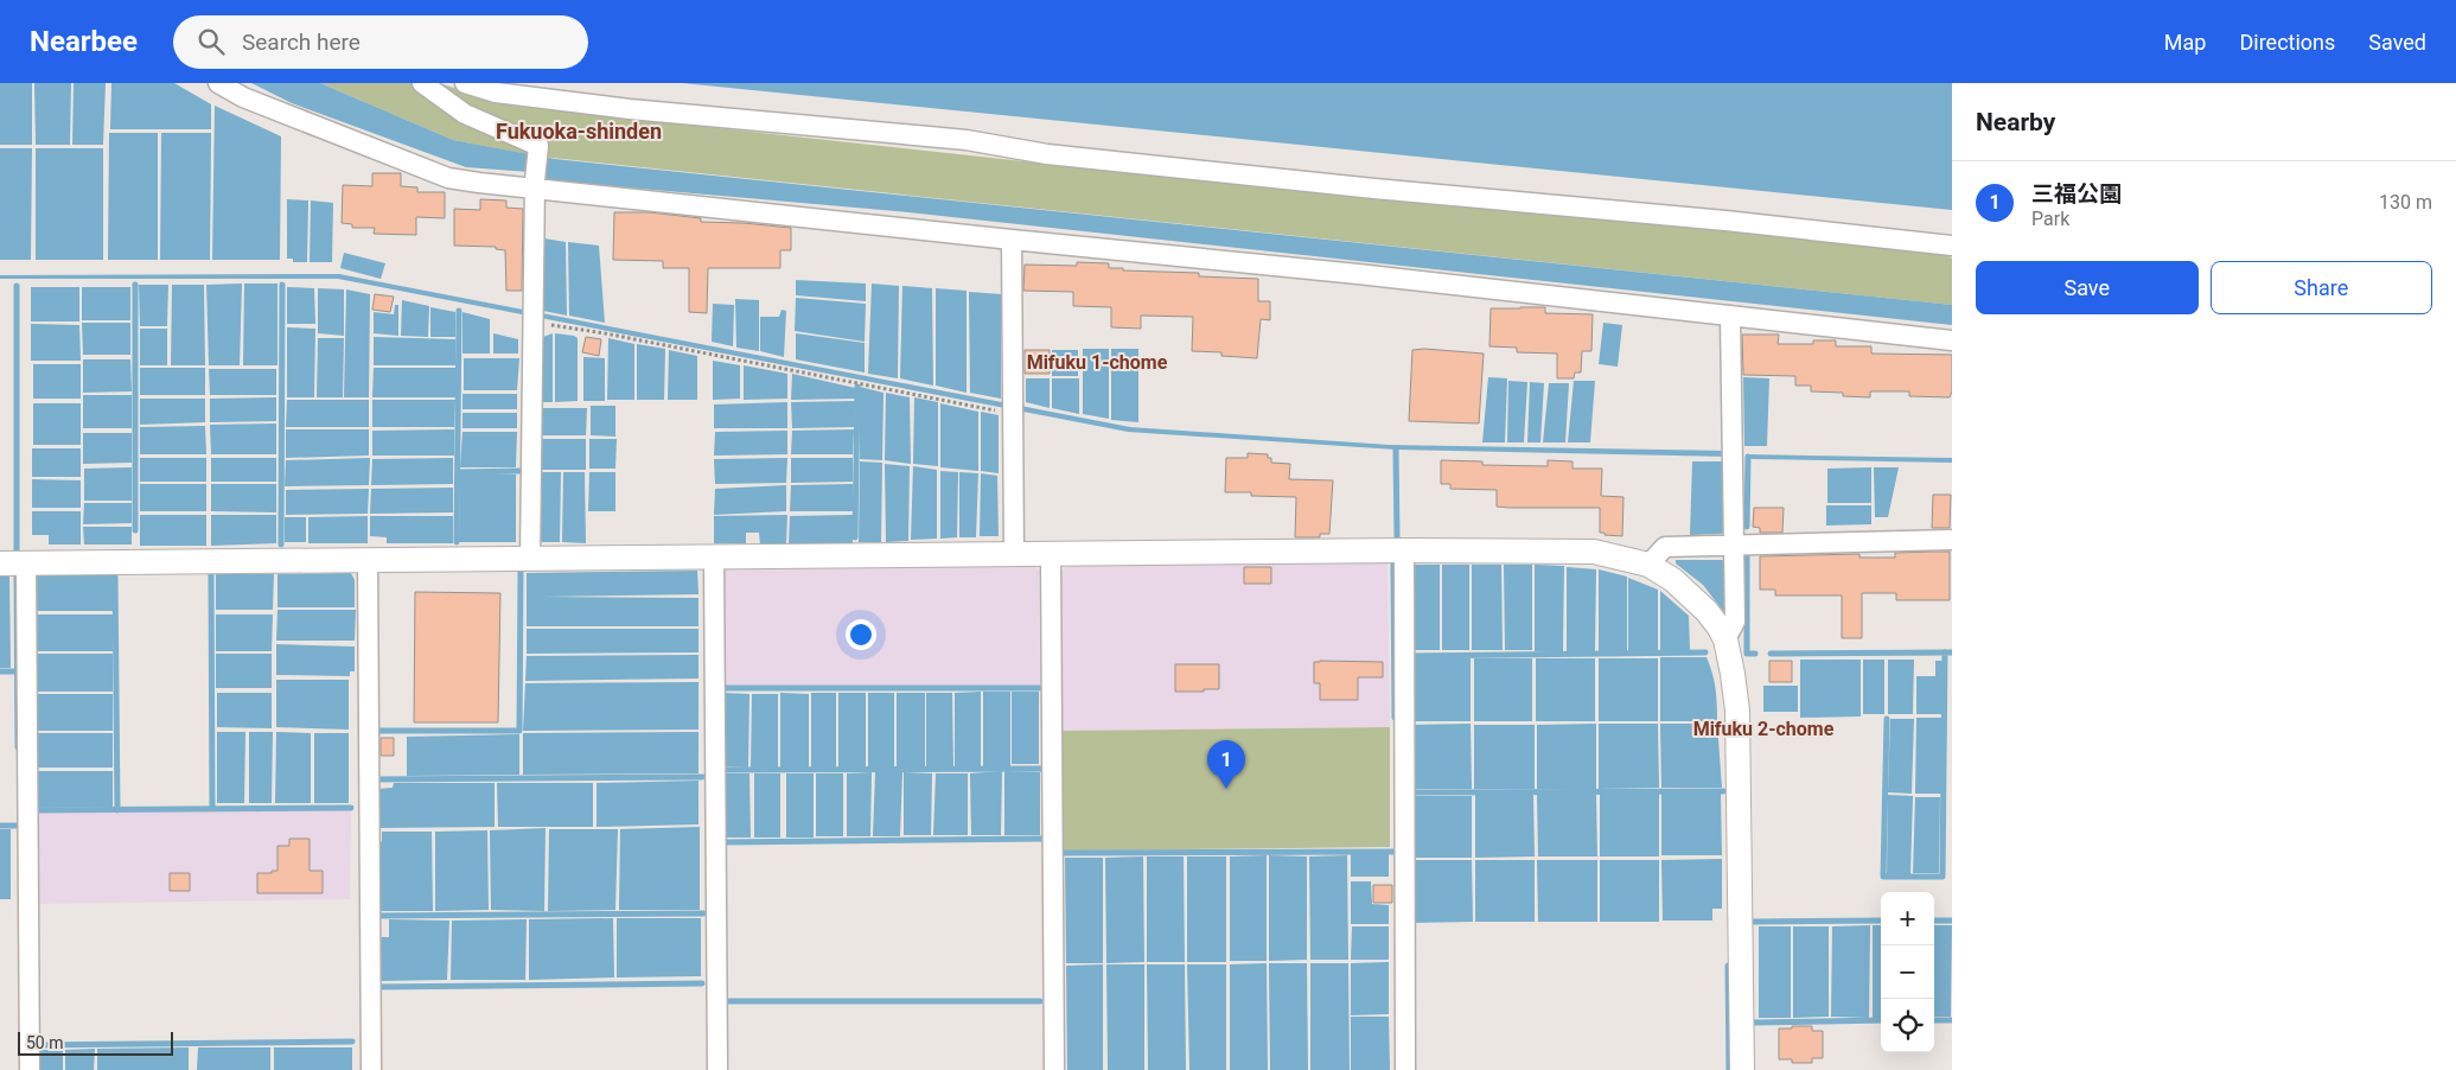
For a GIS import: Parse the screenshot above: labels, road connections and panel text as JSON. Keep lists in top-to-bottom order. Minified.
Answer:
{"districts":["Fukuoka-shinden","Mifuku 1-chome","Mifuku 2-chome"],"scale_bar":"50 m","page":{"header":"Nearbee","search":"Search here","nav":["Map","Directions","Saved"],"heading":"Nearby","list":[{"mark":"1","name":"三福公園","note":"Park","value":"130 m"}],"buttons":["Save","Share"],"pins":"1","map_buttons":["+","−"],"scale":"50 m"}}
